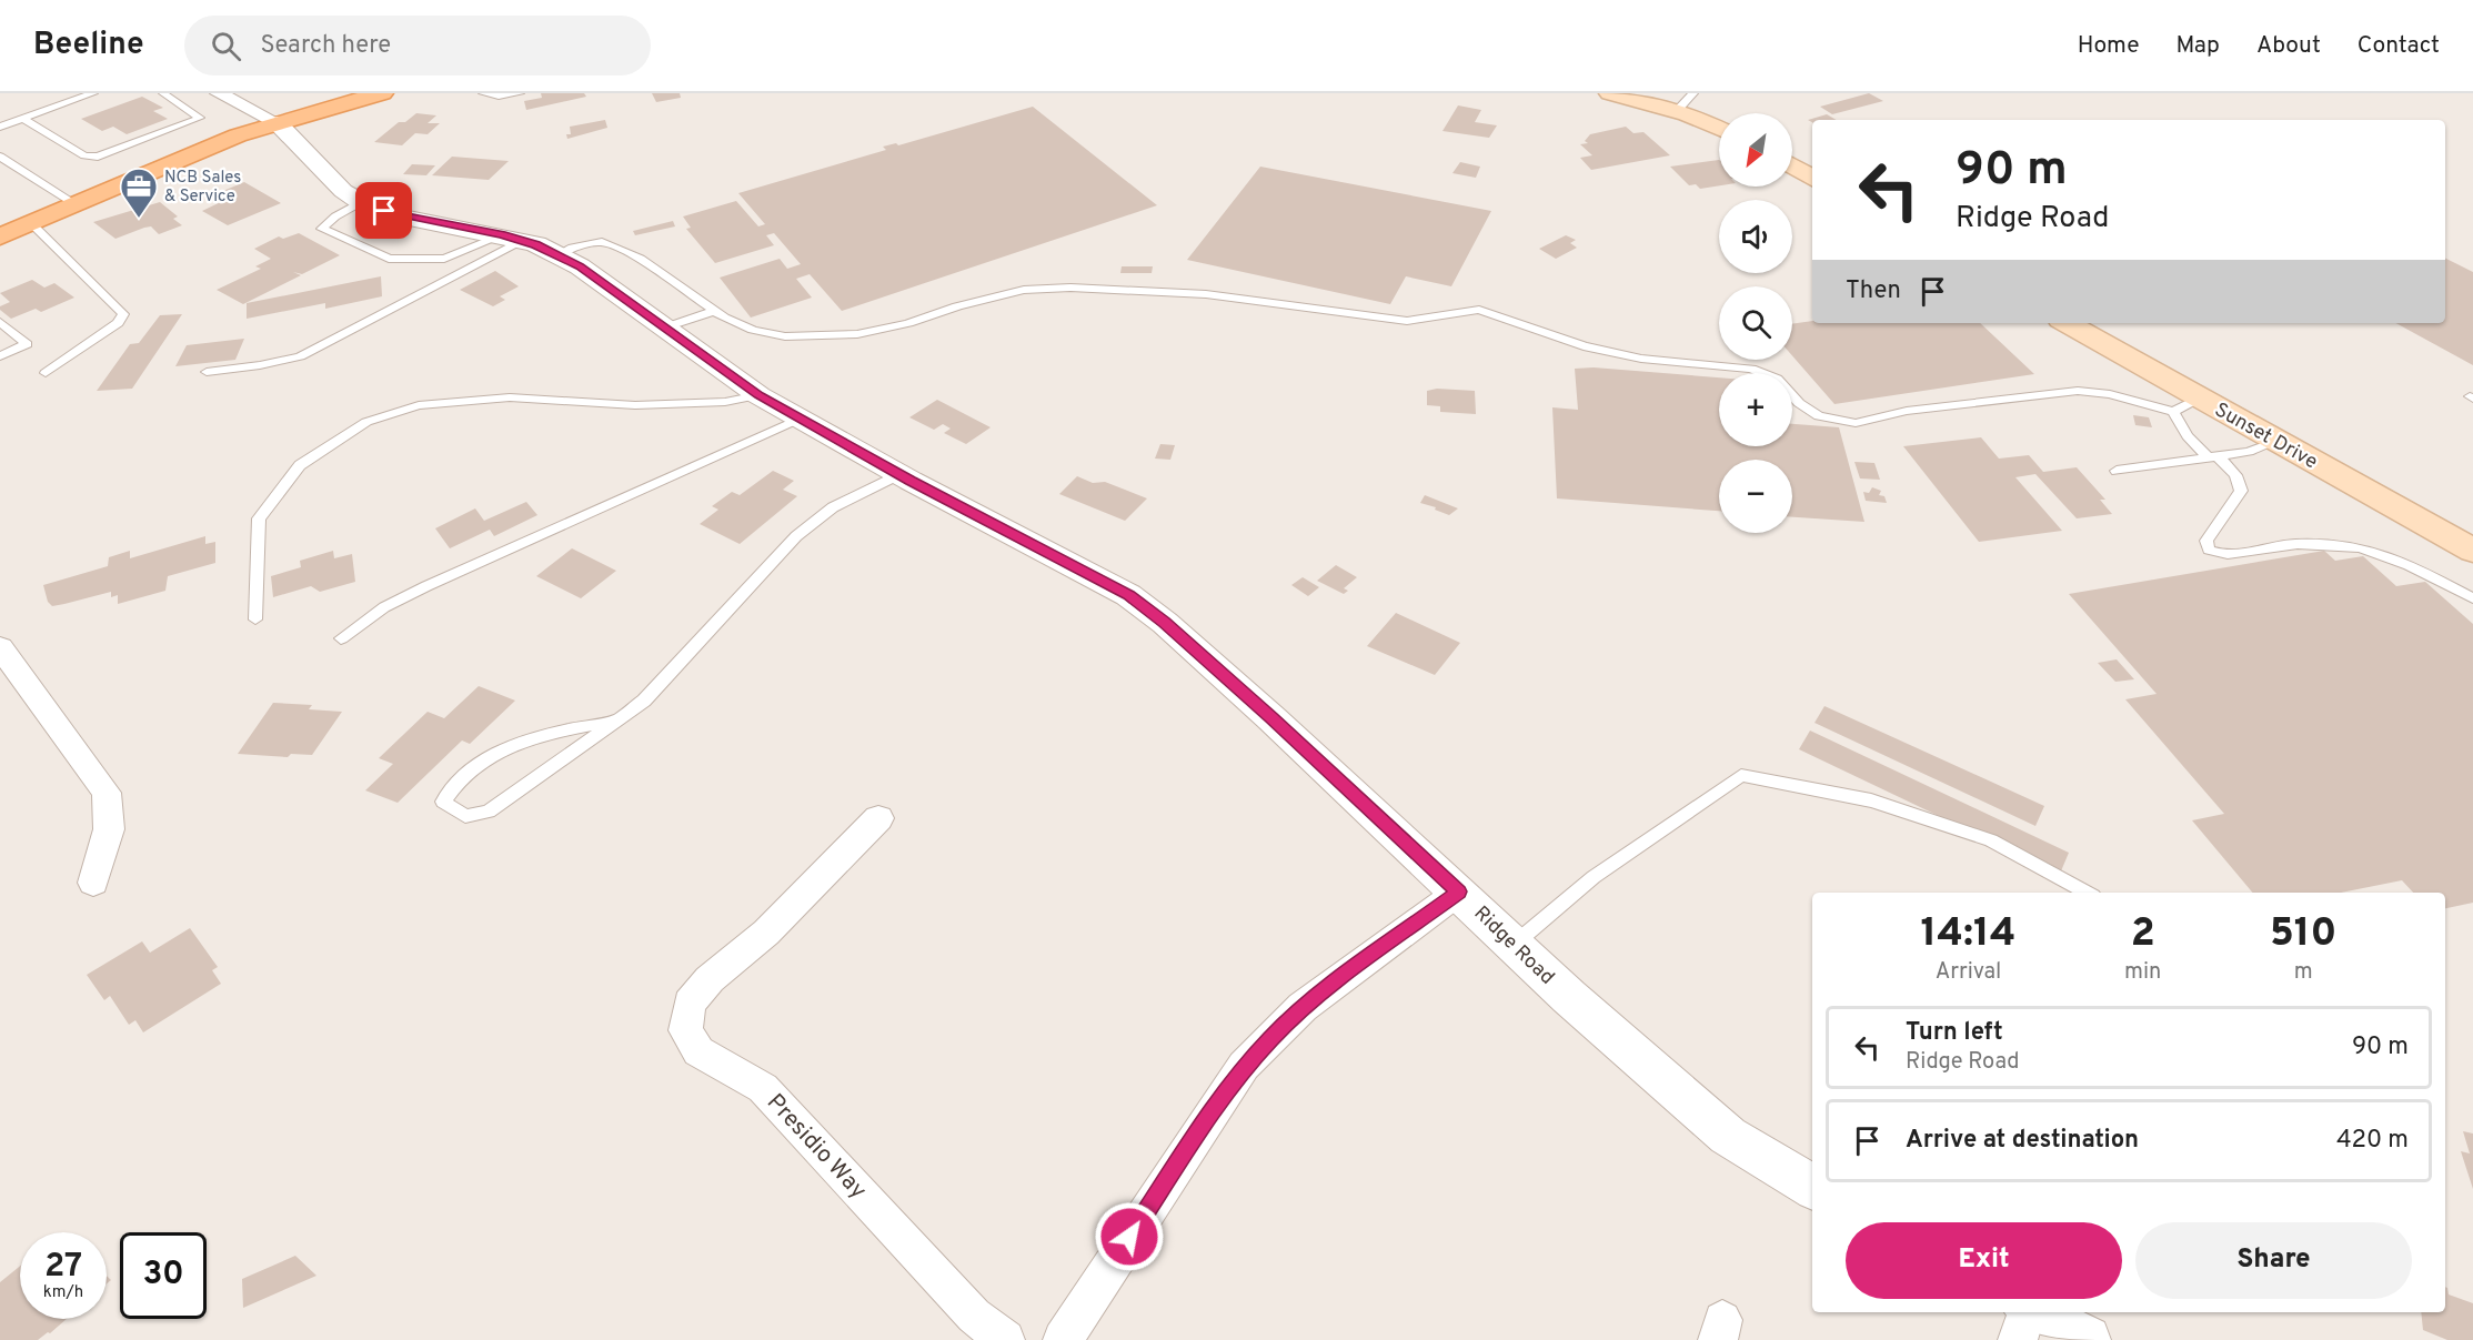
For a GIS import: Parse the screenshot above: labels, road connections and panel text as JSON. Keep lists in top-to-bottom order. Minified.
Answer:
{"streets":{"main road":["Sunset Drive"],"street":["Ridge Road","Presidio Way"]},"places":{"office":["NCB Sales & Service"]},"north":"bottom left","page":{"header":"Beeline","search":"Search here","nav":["Home","Map","About","Contact"],"map_buttons":["+","−"],"turn":["90 m","Ridge Road"],"then":"Then","eta":["14:14","Arrival","2","min","510","m"],"list":[{"name":"Turn left","note":"Ridge Road","value":"90 m"},{"name":"Arrive at destination","value":"420 m"}],"buttons":["Exit","Share"],"speed":"27 km/h","limit":"30"}}
